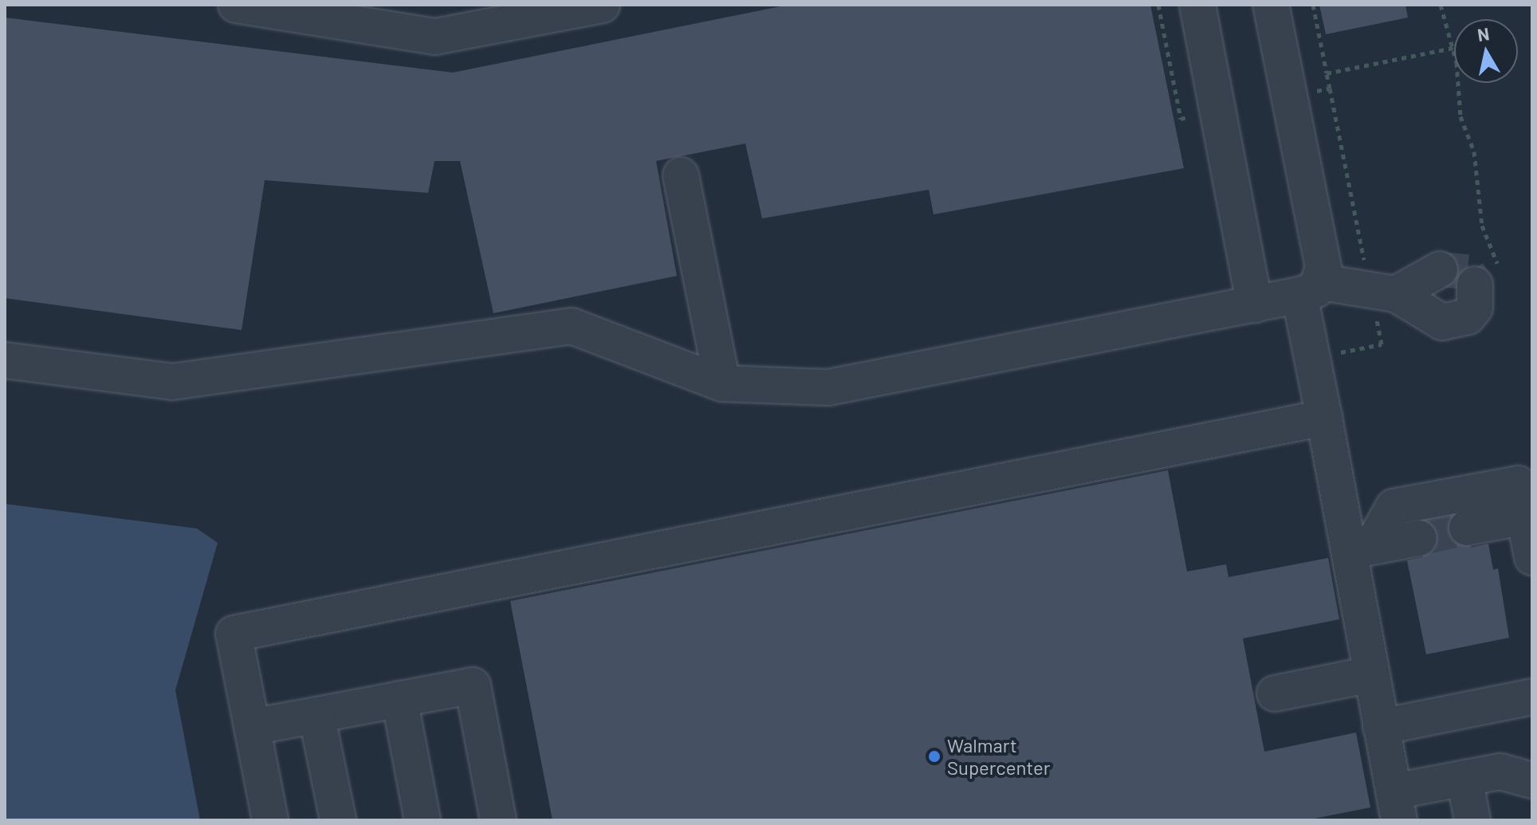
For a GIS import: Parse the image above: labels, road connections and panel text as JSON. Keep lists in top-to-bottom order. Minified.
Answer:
{"places":["Walmart Supercenter"],"north":"top"}
